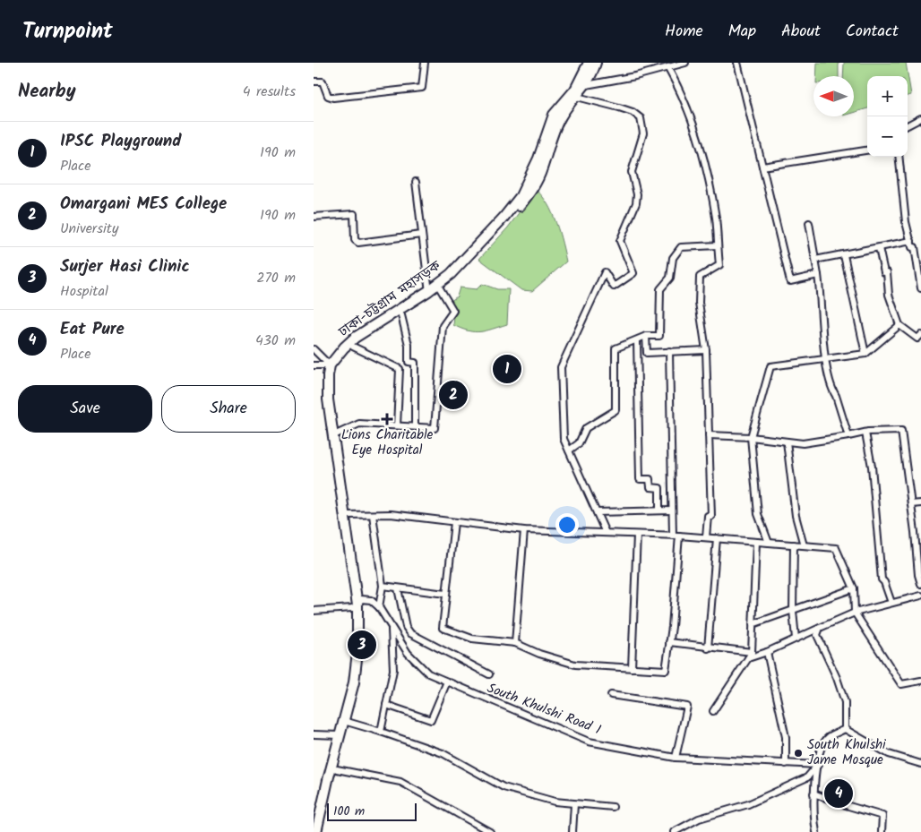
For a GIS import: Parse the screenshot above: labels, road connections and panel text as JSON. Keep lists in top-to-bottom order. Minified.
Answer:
{"streets":{"highway":["ঢাকা-চট্টগ্রাম মহাসড়ক"],"street":["South Khulshi Road 1"]},"places":{"health":["Lions Charitable Eye Hospital"],"other":["South Khulshi Jame Mosque"]},"scale_bar":"100 m","north":"left","page":{"header":"Turnpoint","nav":["Home","Map","About","Contact"],"heading":["Nearby","4 results"],"map_buttons":["+","−"],"list":[{"mark":"1","name":"IPSC Playground","note":"Place","value":"190 m"},{"mark":"2","name":"Omargani MES College","note":"University","value":"190 m"},{"mark":"3","name":"Surjer Hasi Clinic","note":"Hospital","value":"270 m"},{"mark":"4","name":"Eat Pure","note":"Place","value":"430 m"}],"pins":["1","2","3","4"],"buttons":["Save","Share"],"scale":"100 m"}}
